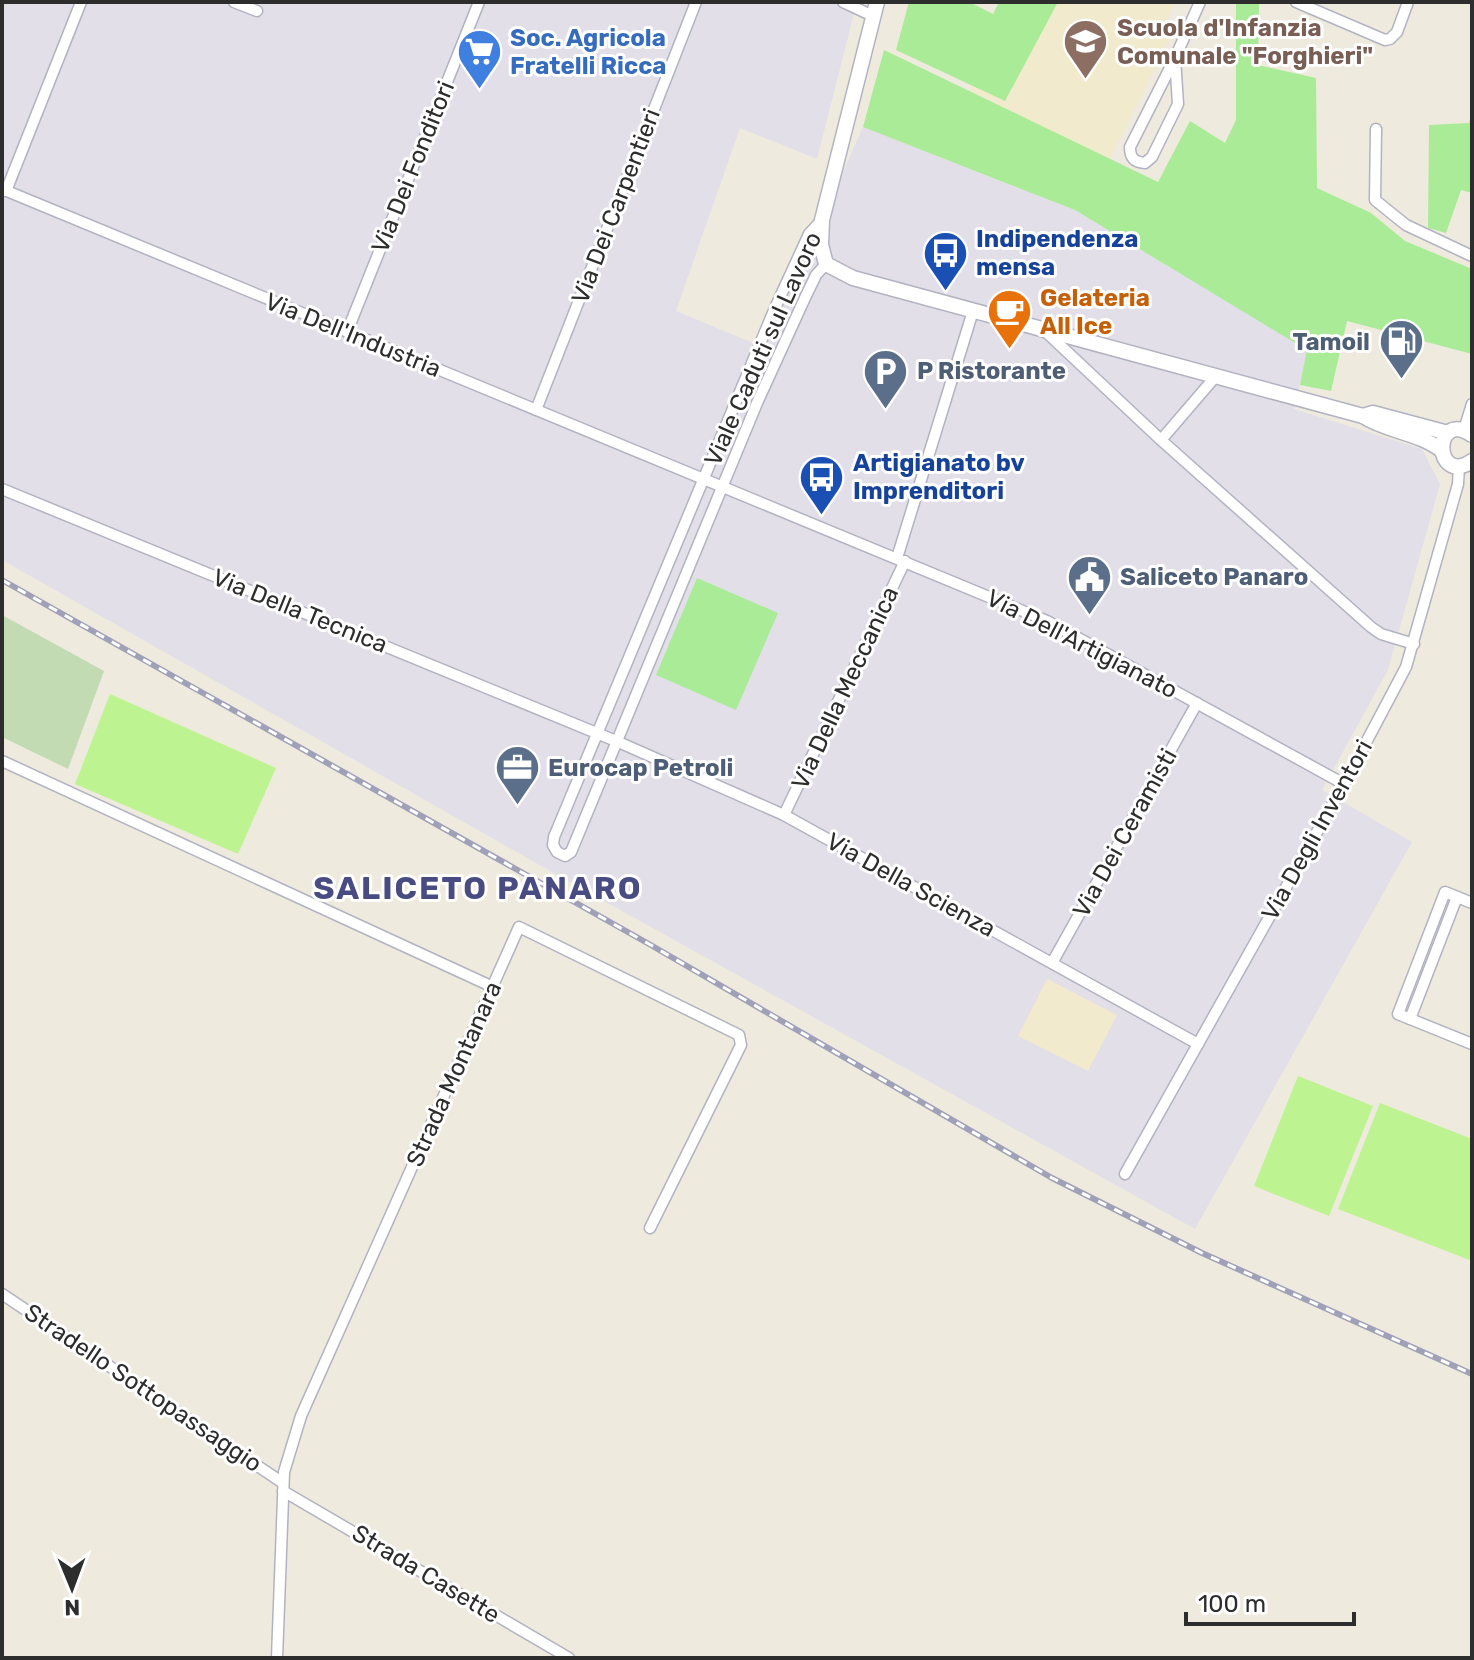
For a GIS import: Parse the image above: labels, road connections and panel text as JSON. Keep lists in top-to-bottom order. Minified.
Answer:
{"streets":{"street":["Via Dei Fonditori","Via Dei Carpentieri","Via Dell'Industria","Viale Caduti sul Lavoro","Via Della Tecnica","Via Dell'Artigianato","Via Della Meccanica","Via Degli Inventori","Via Dei Ceramisti","Via Della Scienza","Strada Montanara","Stradello Sottopassaggio","Strada Casette"]},"crossings":[["Via Dei Fonditori","Via Dell'Industria"],["Via Dei Carpentieri","Via Dell'Industria"],["Via Dell'Industria","Viale Caduti sul Lavoro"],["Viale Caduti sul Lavoro","Via Della Tecnica"],["Viale Caduti sul Lavoro","Via Dell'Artigianato"],["Viale Caduti sul Lavoro","Via Della Scienza"],["Via Dell'Artigianato","Via Della Meccanica"],["Via Dell'Artigianato","Via Degli Inventori"],["Via Dell'Artigianato","Via Dei Ceramisti"],["Via Della Meccanica","Via Della Scienza"],["Via Degli Inventori","Via Della Scienza"],["Via Dei Ceramisti","Via Della Scienza"],["Strada Montanara","Stradello Sottopassaggio"],["Strada Montanara","Strada Casette"],["Stradello Sottopassaggio","Strada Casette"]],"districts":["SALICETO PANARO"],"places":{"school or university":["Scuola d'Infanzia Comunale \"Forghieri\""],"supermarket":["Soc. Agricola Fratelli Ricca"],"bus stop":["Indipendenza mensa","Artigianato bv Imprenditori"],"cafe":["Gelateria All Ice"],"fuel station":["Tamoil"],"parking":["P Ristorante"],"public building":["Saliceto Panaro"],"office":["Eurocap Petroli"]},"scale_bar":"100 m","north":"bottom"}
